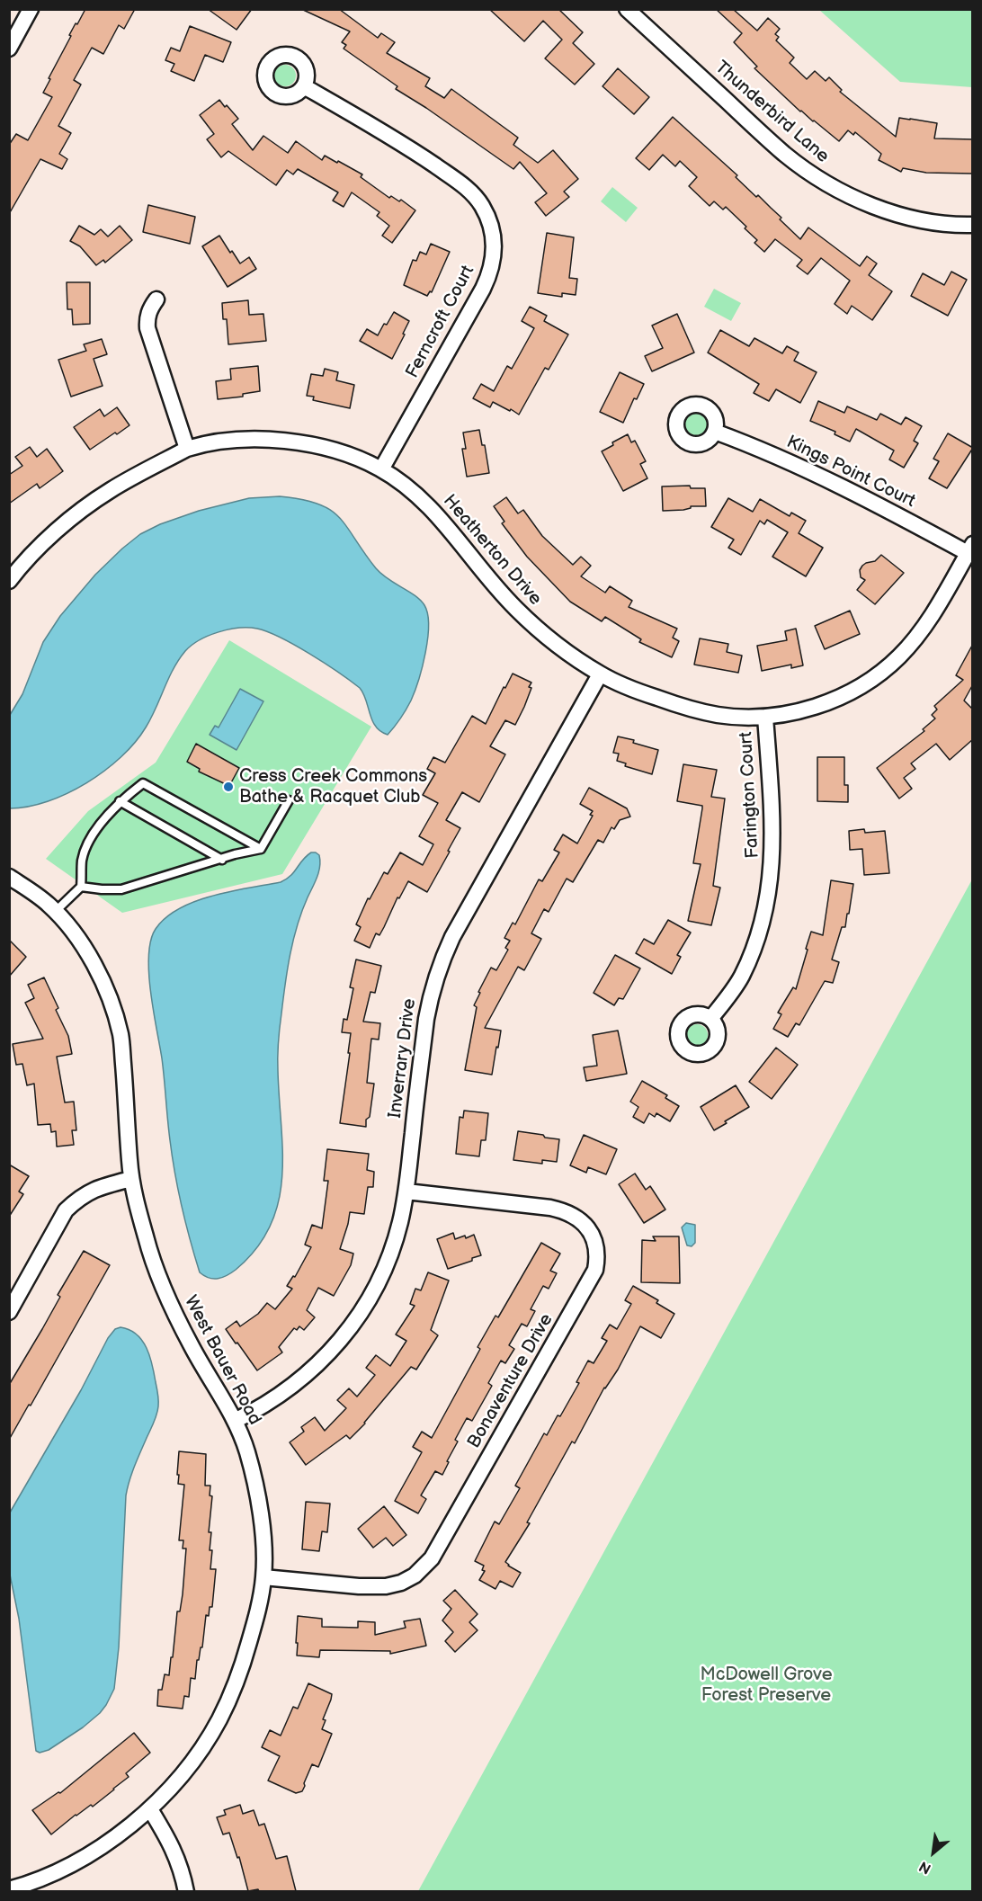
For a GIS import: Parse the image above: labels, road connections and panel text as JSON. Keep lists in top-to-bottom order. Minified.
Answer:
{"streets":{"street":["Thunderbird Lane","Ferncroft Court","Kings Point Court","Heatherton Drive","Farington Court","Inverrary Drive","West Bauer Road","Bonaventure Drive"]},"crossings":[["Ferncroft Court","Heatherton Drive"],["Kings Point Court","Heatherton Drive"],["Heatherton Drive","Farington Court"],["Heatherton Drive","Inverrary Drive"],["Inverrary Drive","West Bauer Road"],["Inverrary Drive","Bonaventure Drive"],["West Bauer Road","Bonaventure Drive"]],"parks":["McDowell Grove Forest Preserve"],"places":["Cress Creek Commons Bathe & Racquet Club"],"north":"bottom left"}
